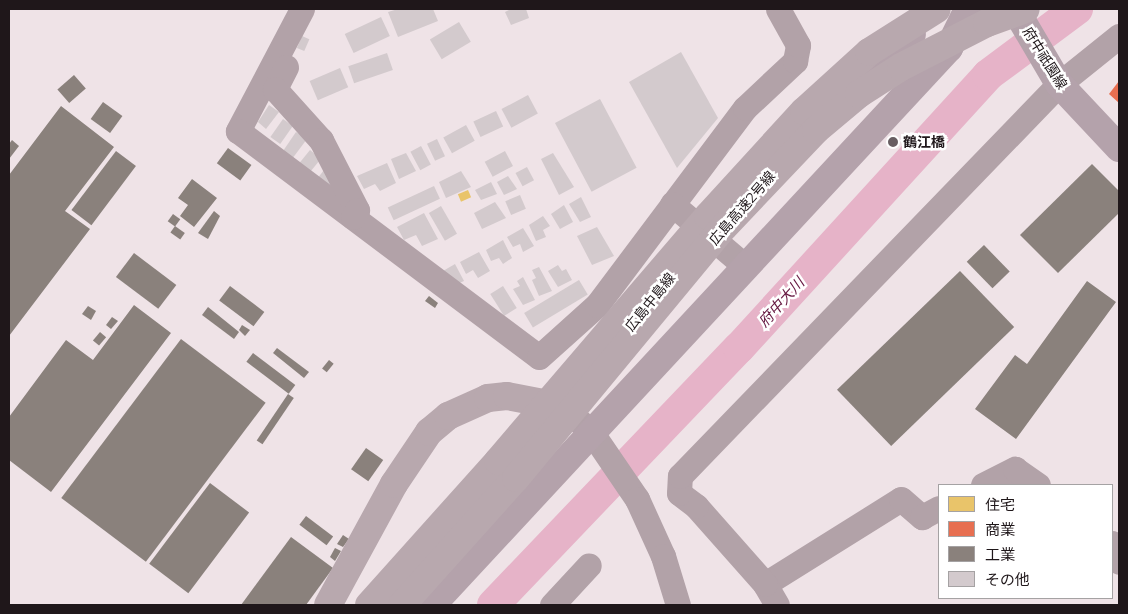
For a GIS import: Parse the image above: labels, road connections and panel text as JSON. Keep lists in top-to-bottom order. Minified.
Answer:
{"streets":{"highway":["広島高速2号線"],"main road":["府中祇園線","広島中島線"]},"crossings":[["府中祇園線","広島高速2号線"],["広島高速2号線","広島中島線"]],"water":["府中大川"],"places":["鶴江橋"],"legend":["住宅","商業","工業","その他"]}
